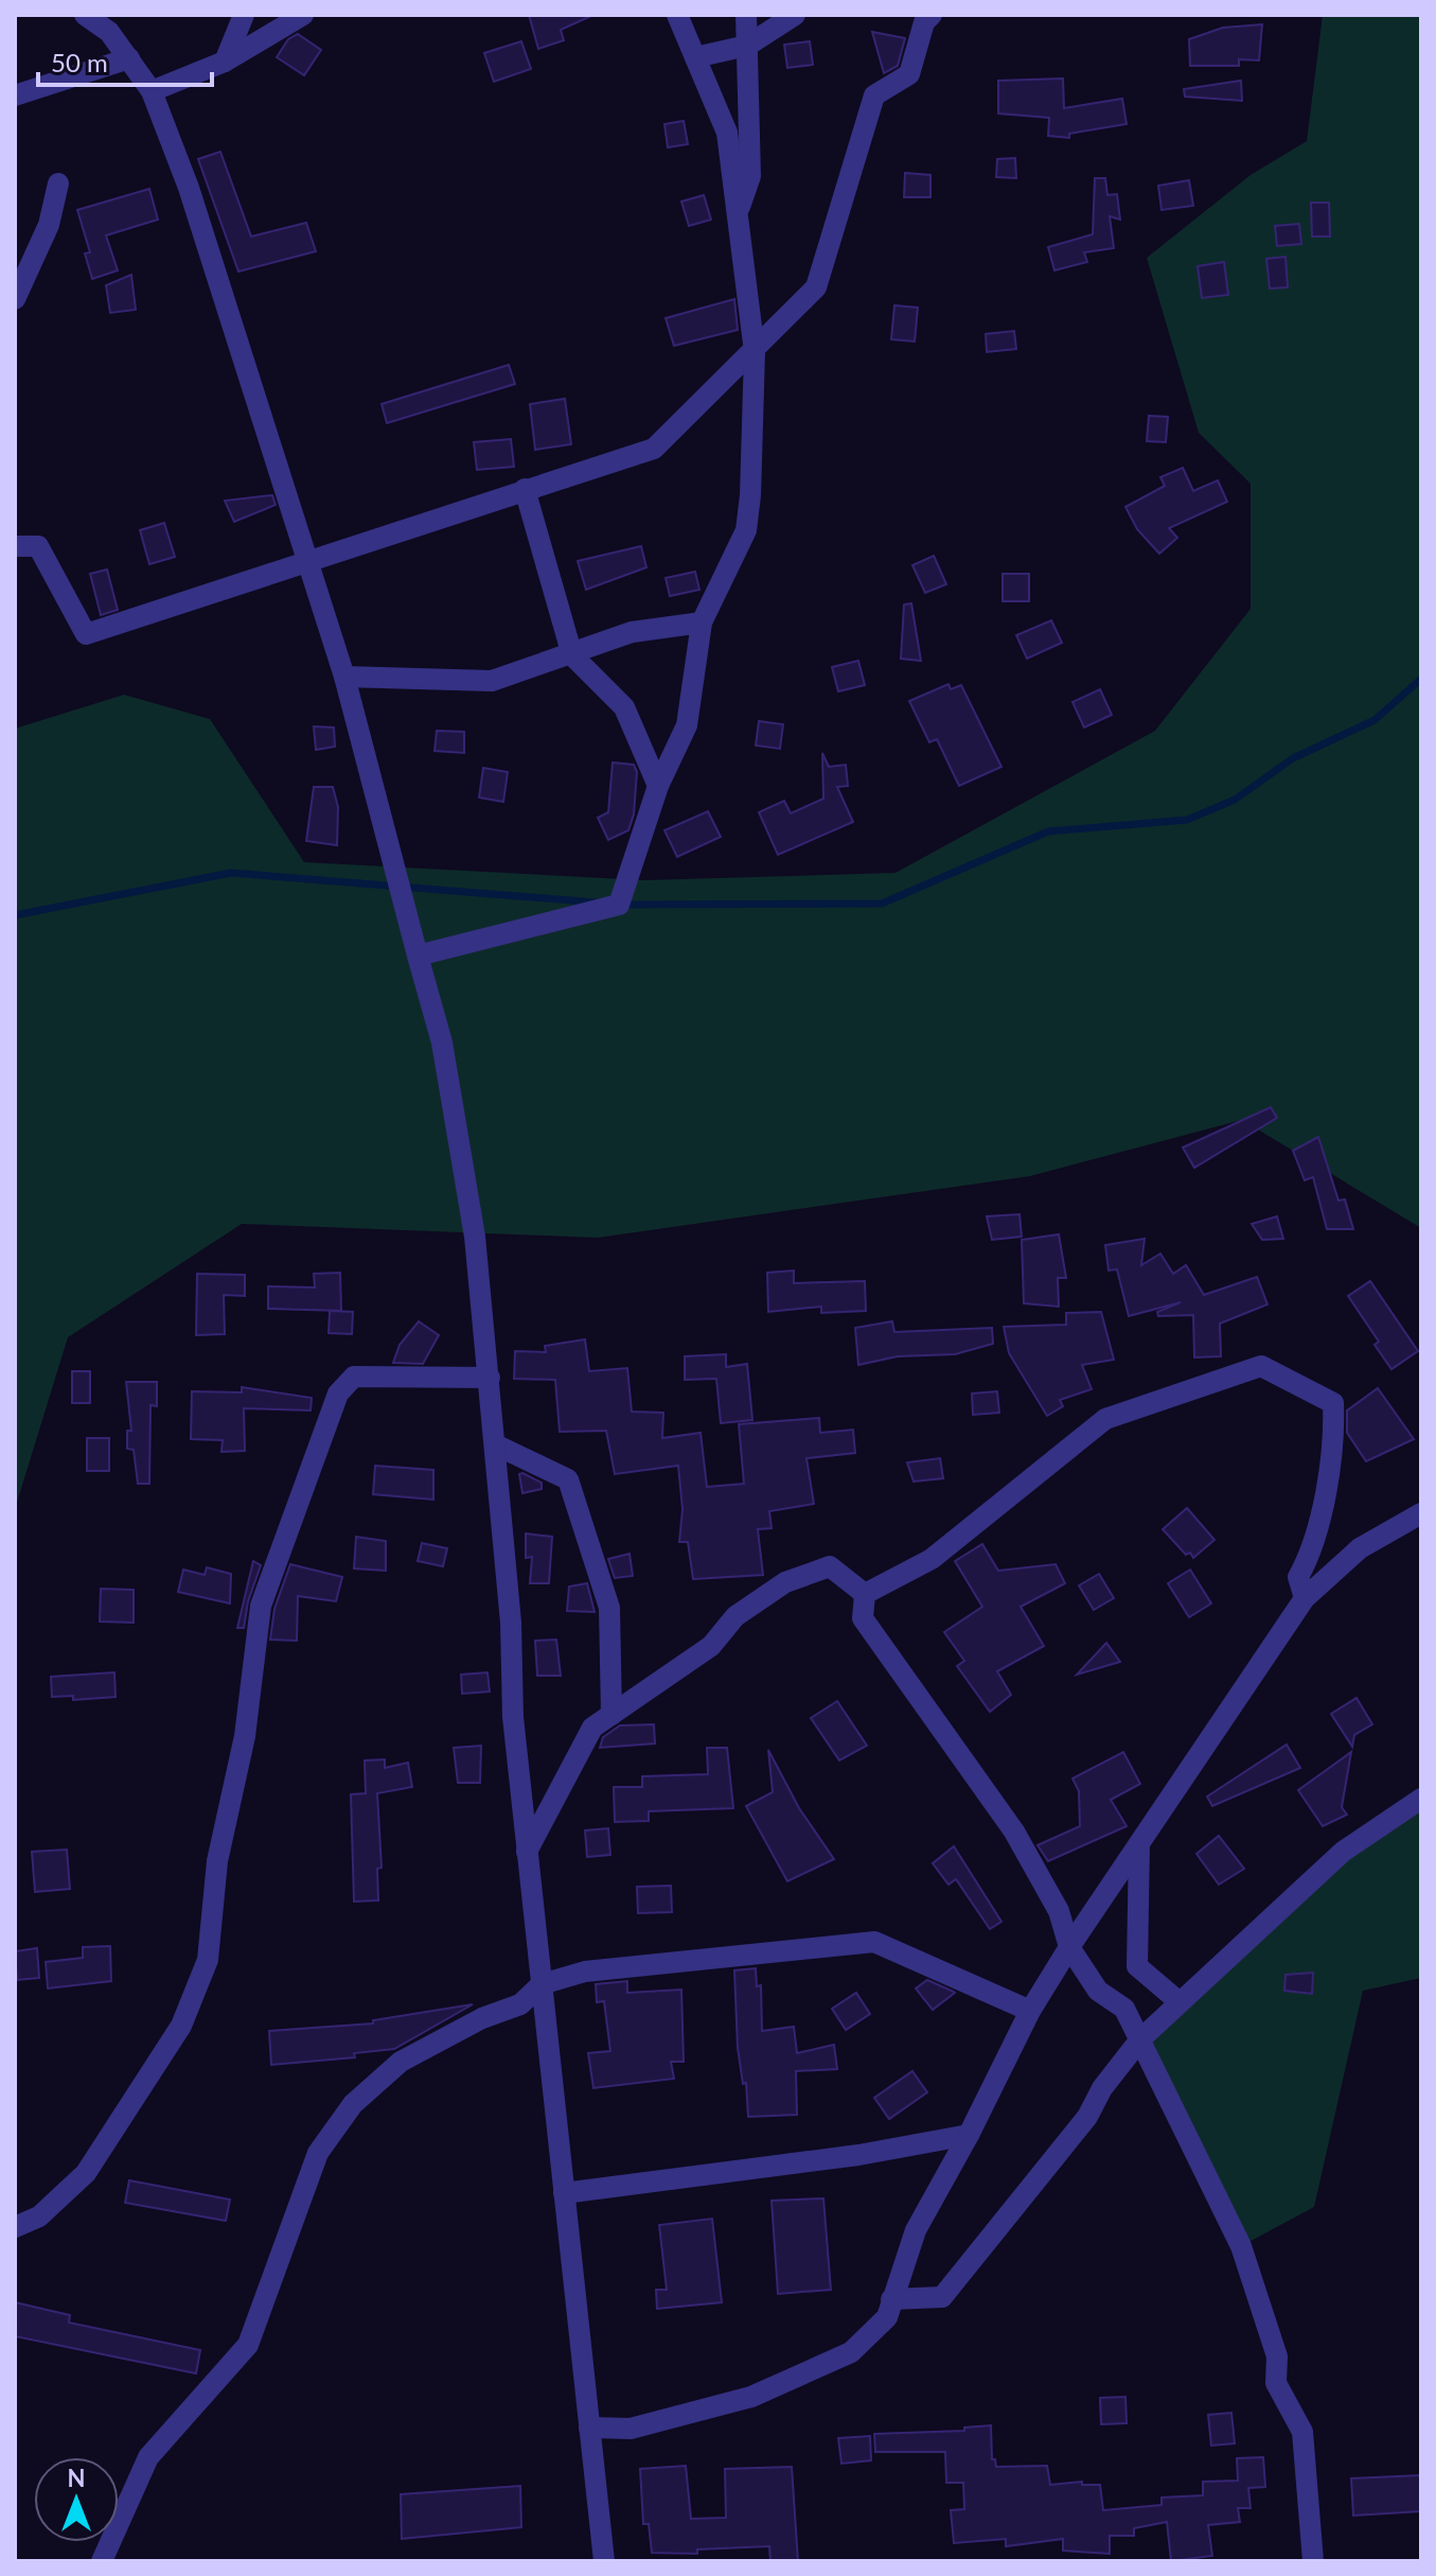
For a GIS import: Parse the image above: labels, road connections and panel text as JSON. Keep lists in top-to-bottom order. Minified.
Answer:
{"scale_bar":"50 m","north":"top"}
